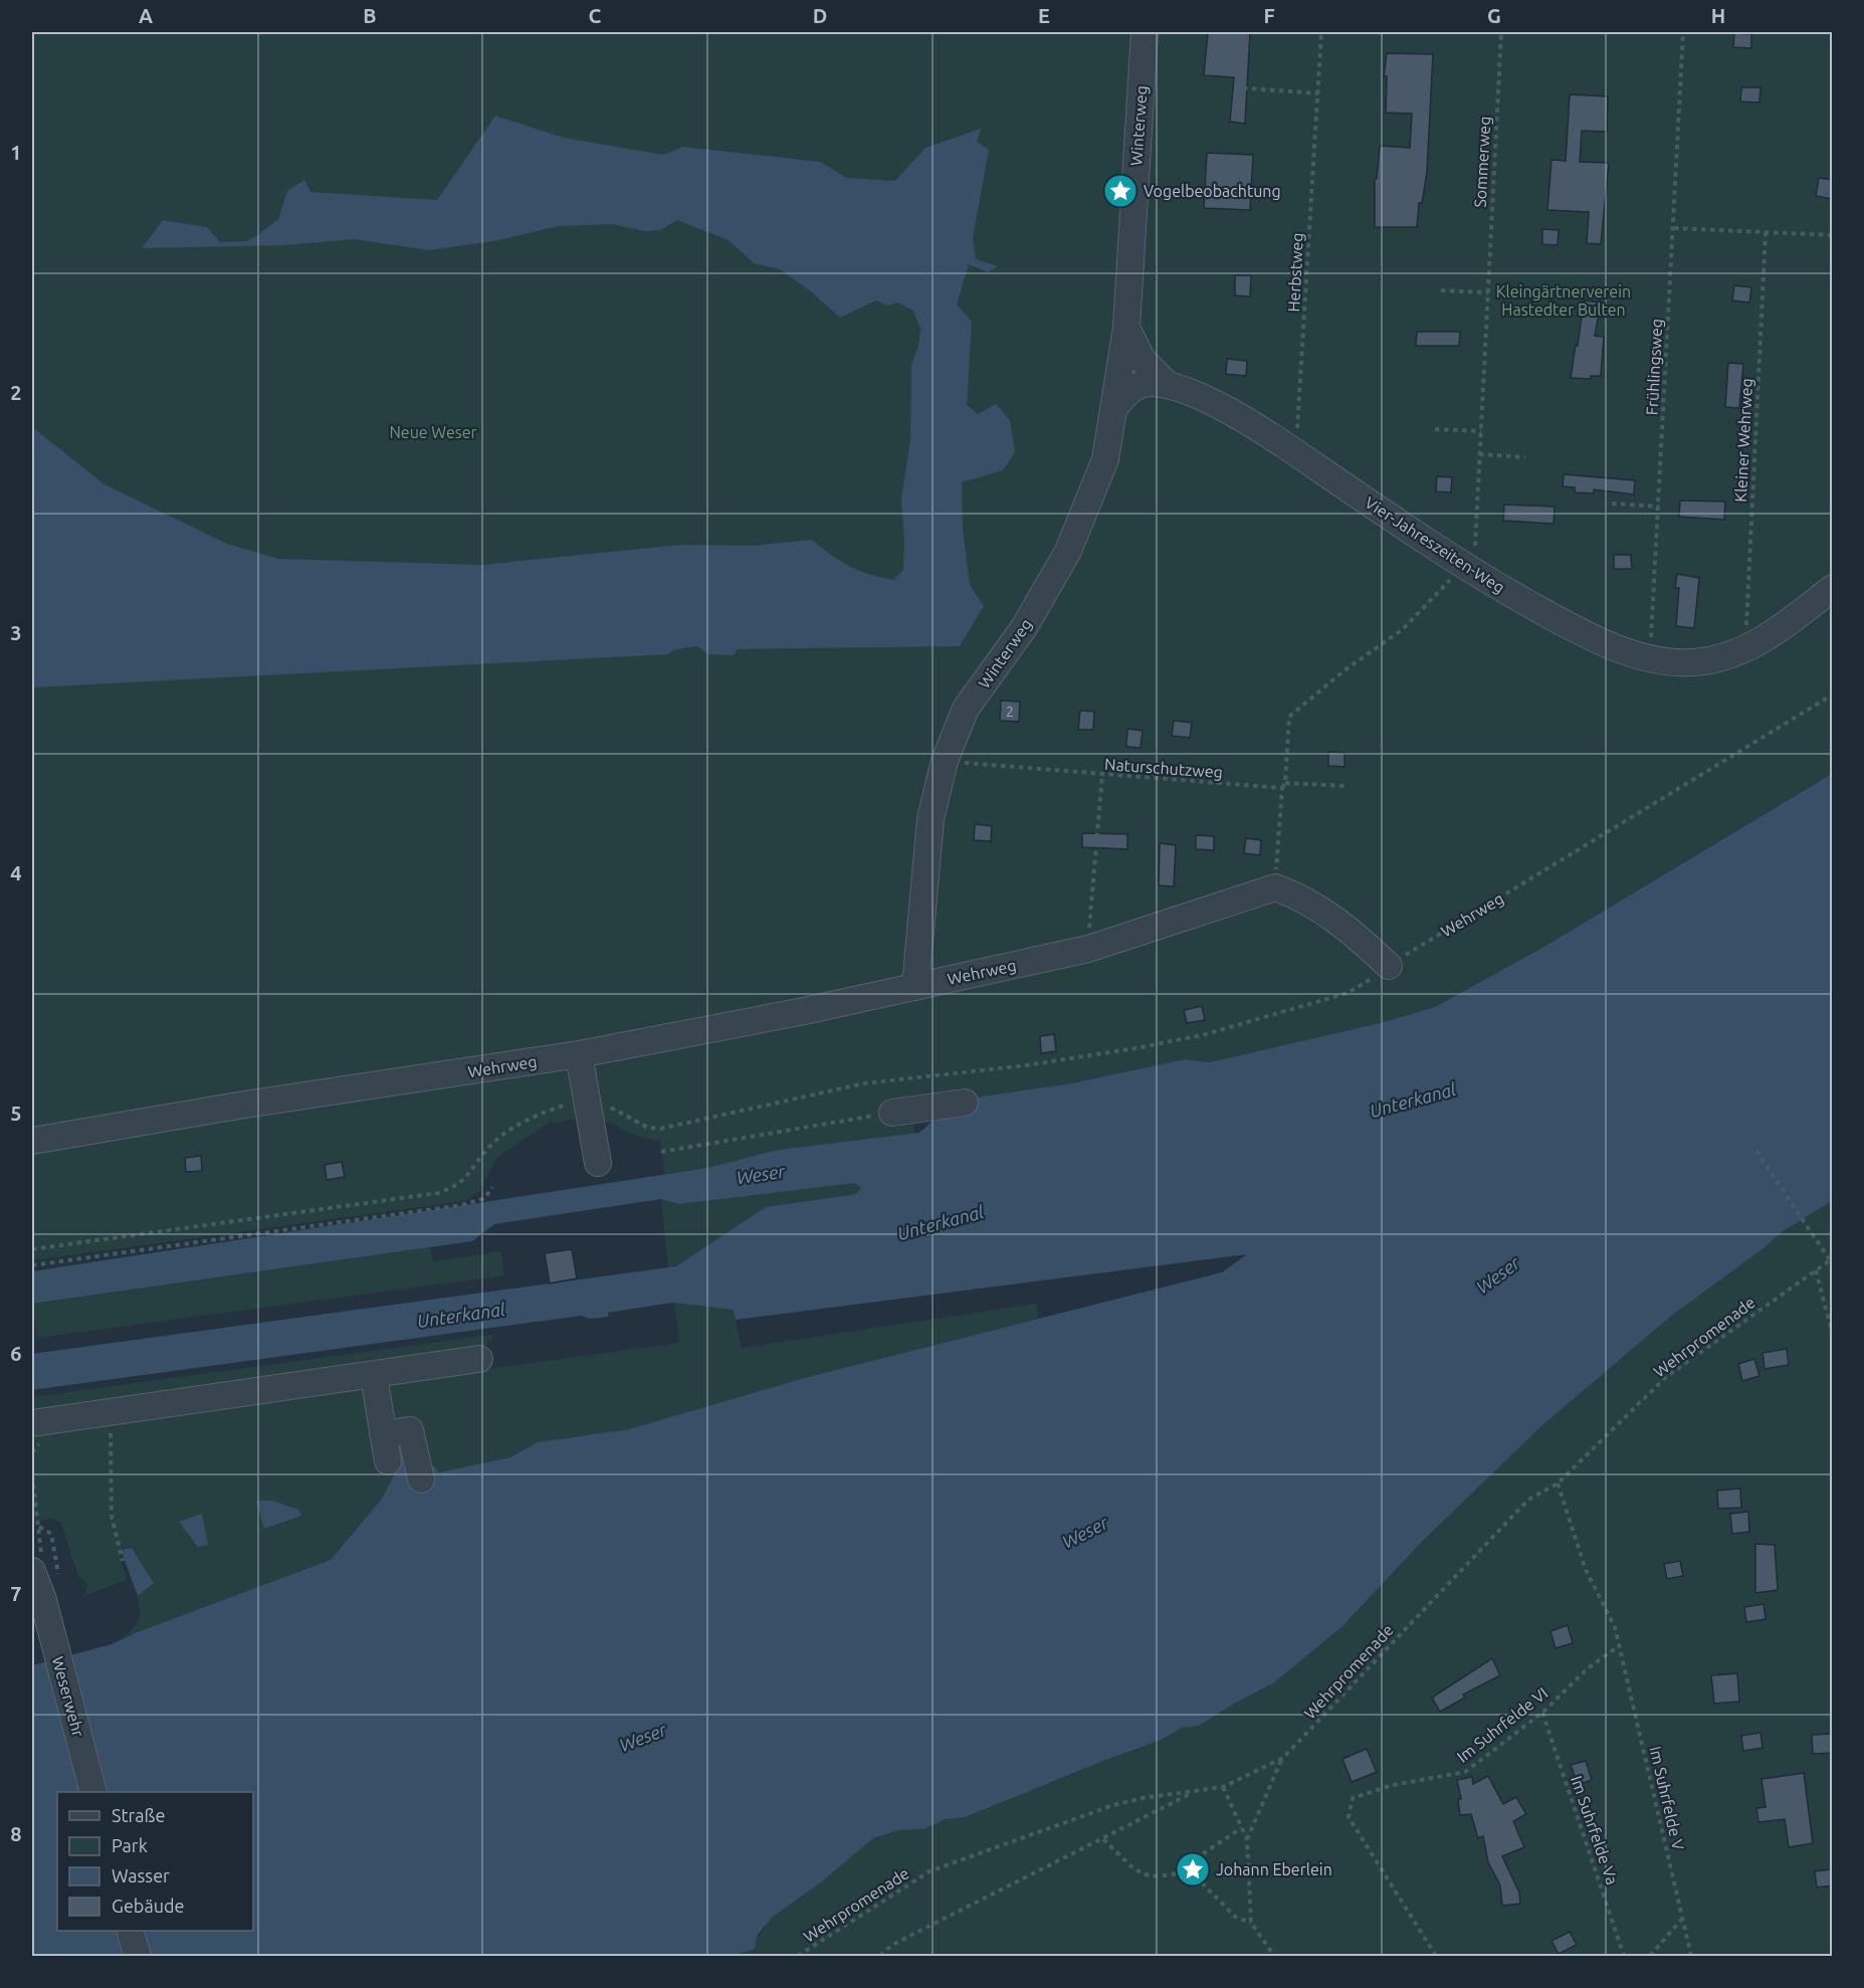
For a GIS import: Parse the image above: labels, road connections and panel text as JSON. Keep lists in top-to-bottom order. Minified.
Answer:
{"streets":{"street":["Winterweg","Vier-Jahreszeiten-Weg","Wehrweg","Weserwehr"],"path":["Sommerweg","Herbstweg","Frühlingsweg","Kleiner Wehrweg","Naturschutzweg","Wehrpromenade","Im Suhrfelde VI","Im Suhrfelde V","Im Suhrfelde Va"]},"crossings":[["Winterweg","Vier-Jahreszeiten-Weg"],["Winterweg","Naturschutzweg"],["Winterweg","Wehrweg"],["Sommerweg","Vier-Jahreszeiten-Weg"],["Herbstweg","Vier-Jahreszeiten-Weg"],["Frühlingsweg","Vier-Jahreszeiten-Weg"],["Kleiner Wehrweg","Vier-Jahreszeiten-Weg"],["Wehrpromenade","Im Suhrfelde V"],["Im Suhrfelde VI","Im Suhrfelde V"],["Im Suhrfelde VI","Im Suhrfelde Va"]],"water":["Unterkanal","Weser"],"parks":["Kleingärtnerverein Hastedter Bulten","Neue Weser"],"places":{"place":["Vogelbeobachtung","Johann Eberlein"]},"house_numbers":["2"],"legend":["Straße","Park","Wasser","Gebäude"],"grid":{"columns":["A","B","C","D","E","F","G","H"],"rows":["1","2","3","4","5","6","7","8"]}}
